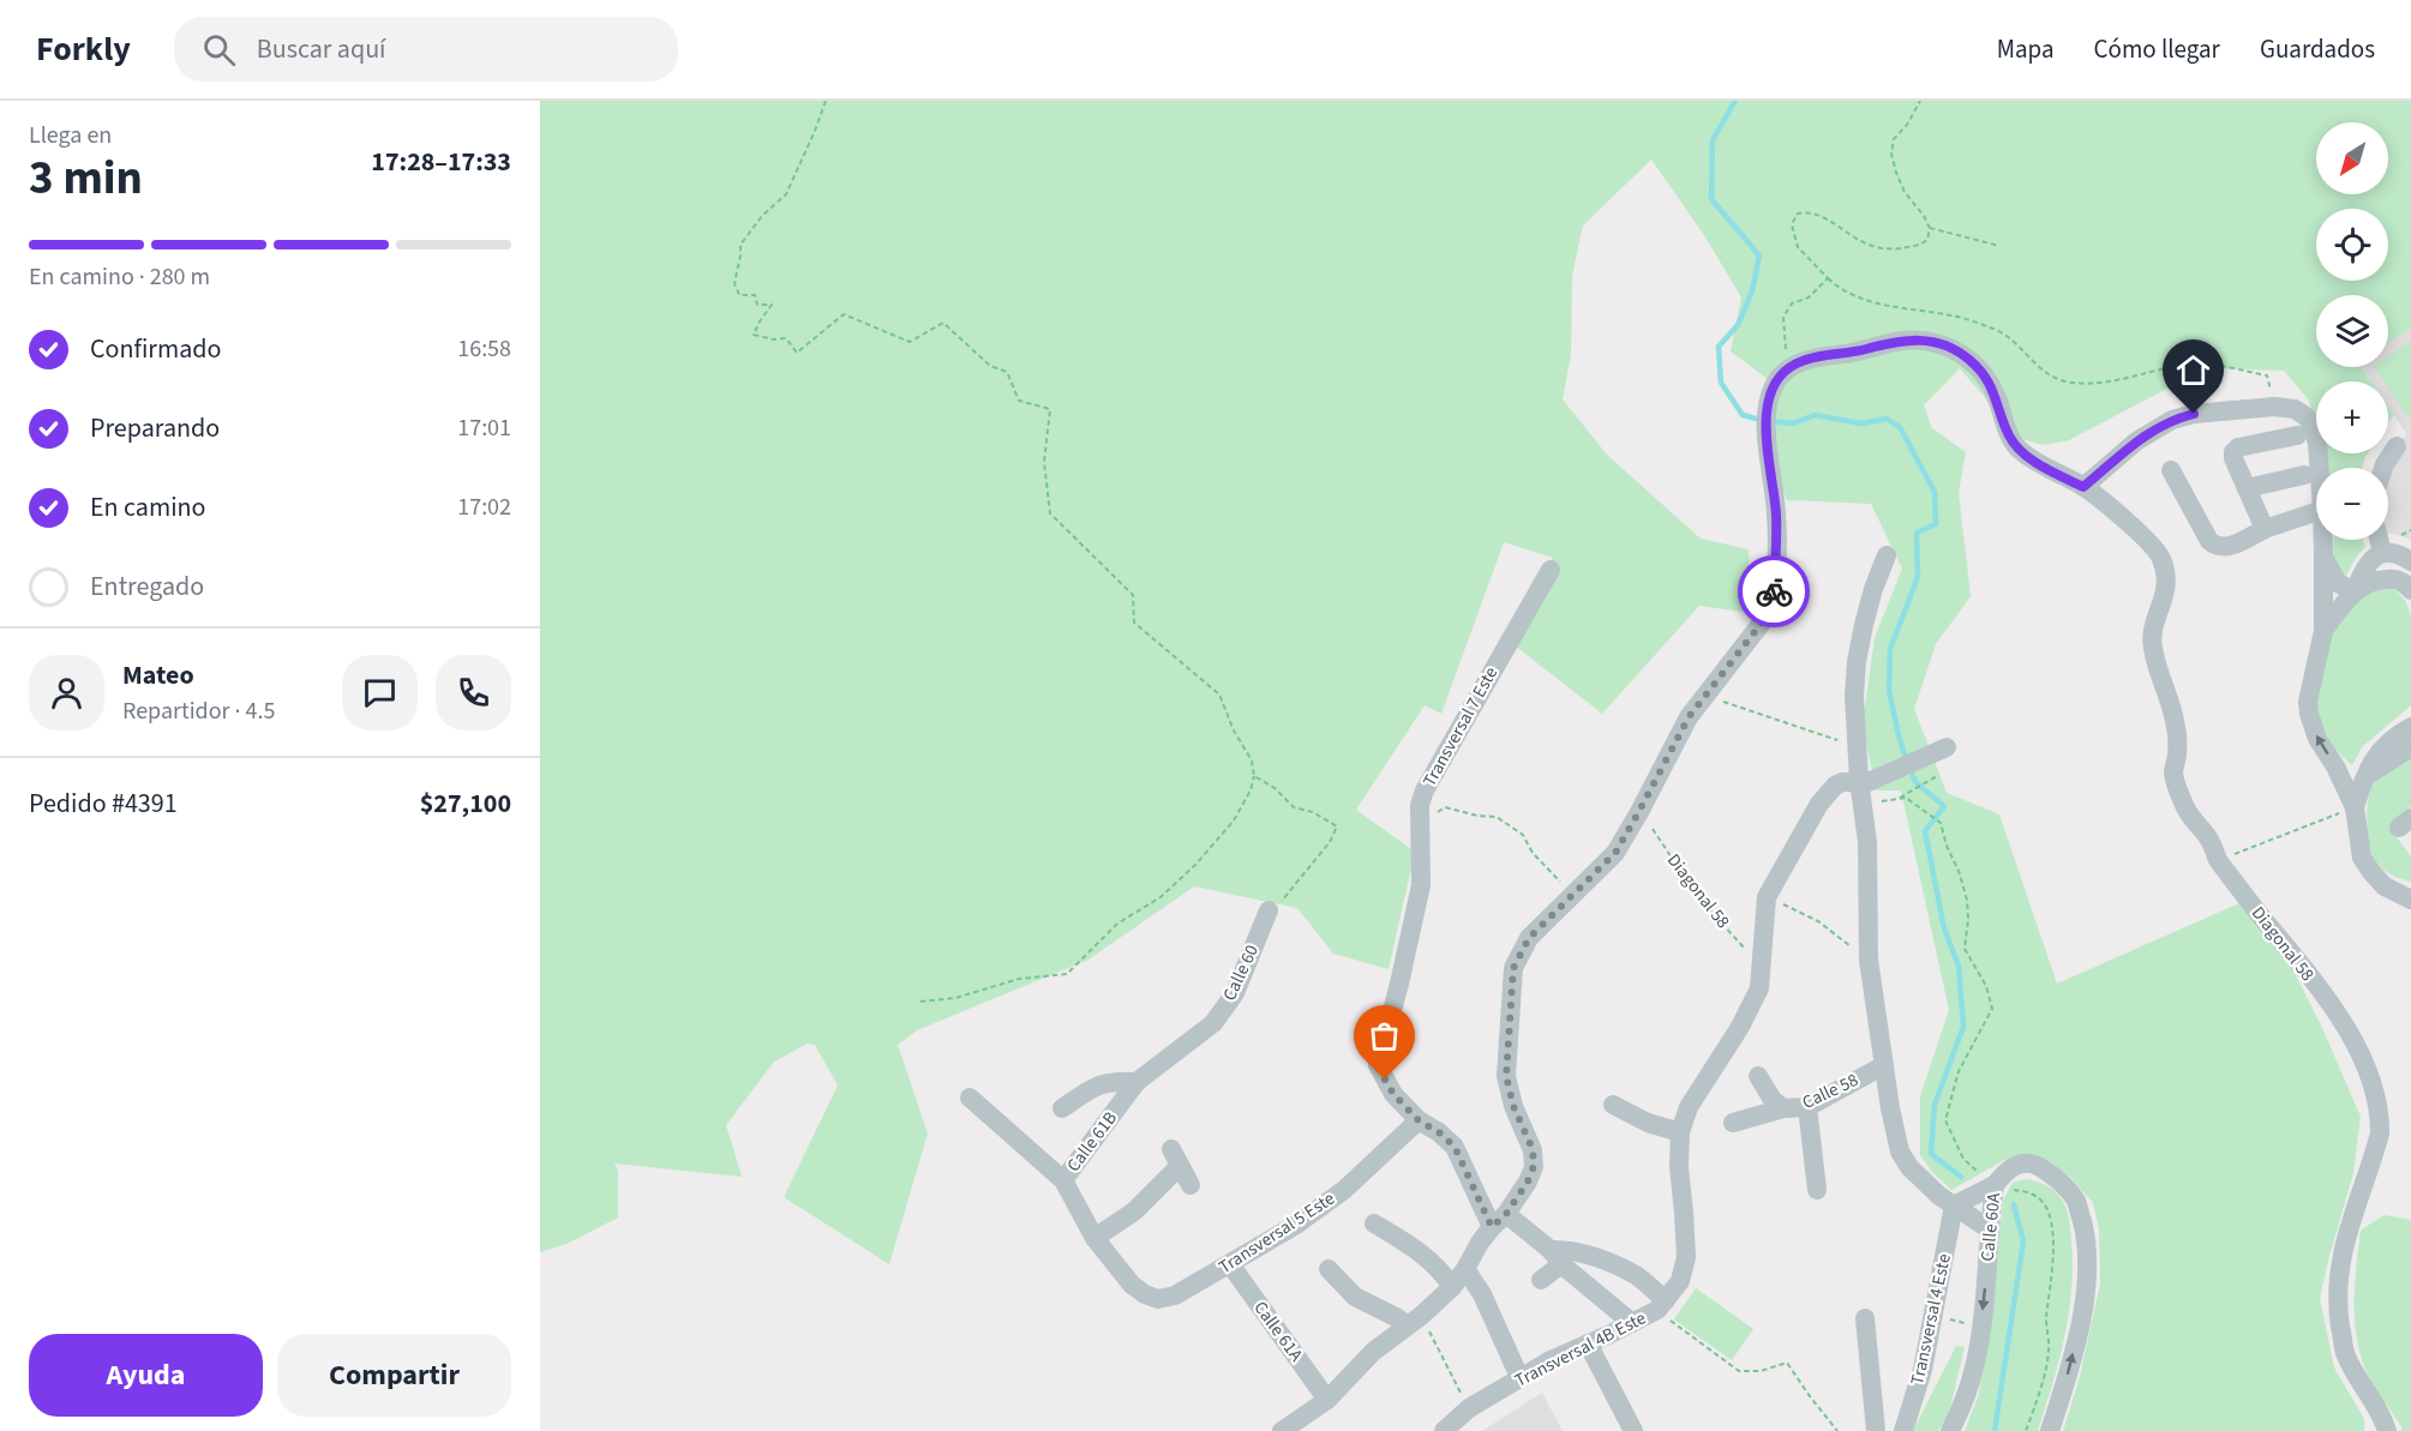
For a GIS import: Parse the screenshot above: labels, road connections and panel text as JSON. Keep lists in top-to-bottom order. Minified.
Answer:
{"streets":{"street":["Transversal 7 Este","Diagonal 58","Calle 60","Calle 58","Calle 61B","Calle 60A","Transversal 5 Este","Transversal 4 Este","Calle 61A","Transversal 4B Este"]},"crossings":[["Transversal 7 Este","Transversal 5 Este"],["Diagonal 58","Transversal 4B Este"],["Calle 60","Calle 61B"],["Calle 61B","Transversal 5 Este"],["Transversal 5 Este","Calle 61A"]],"north":"bottom left","page":{"header":"Forkly","search":"Buscar aquí","nav":["Mapa","Cómo llegar","Guardados"],"heading":["3 min","Llega en","17:28–17:33"],"panel":["Mateo","Repartidor · 4.5","Pedido #4391","$27,100"],"map_buttons":["+","−"],"bar":"En camino · 280 m","list":[["Confirmado","16:58"],["Preparando","17:01"],["En camino","17:02"],"Entregado"],"buttons":["Ayuda","Compartir"]}}
